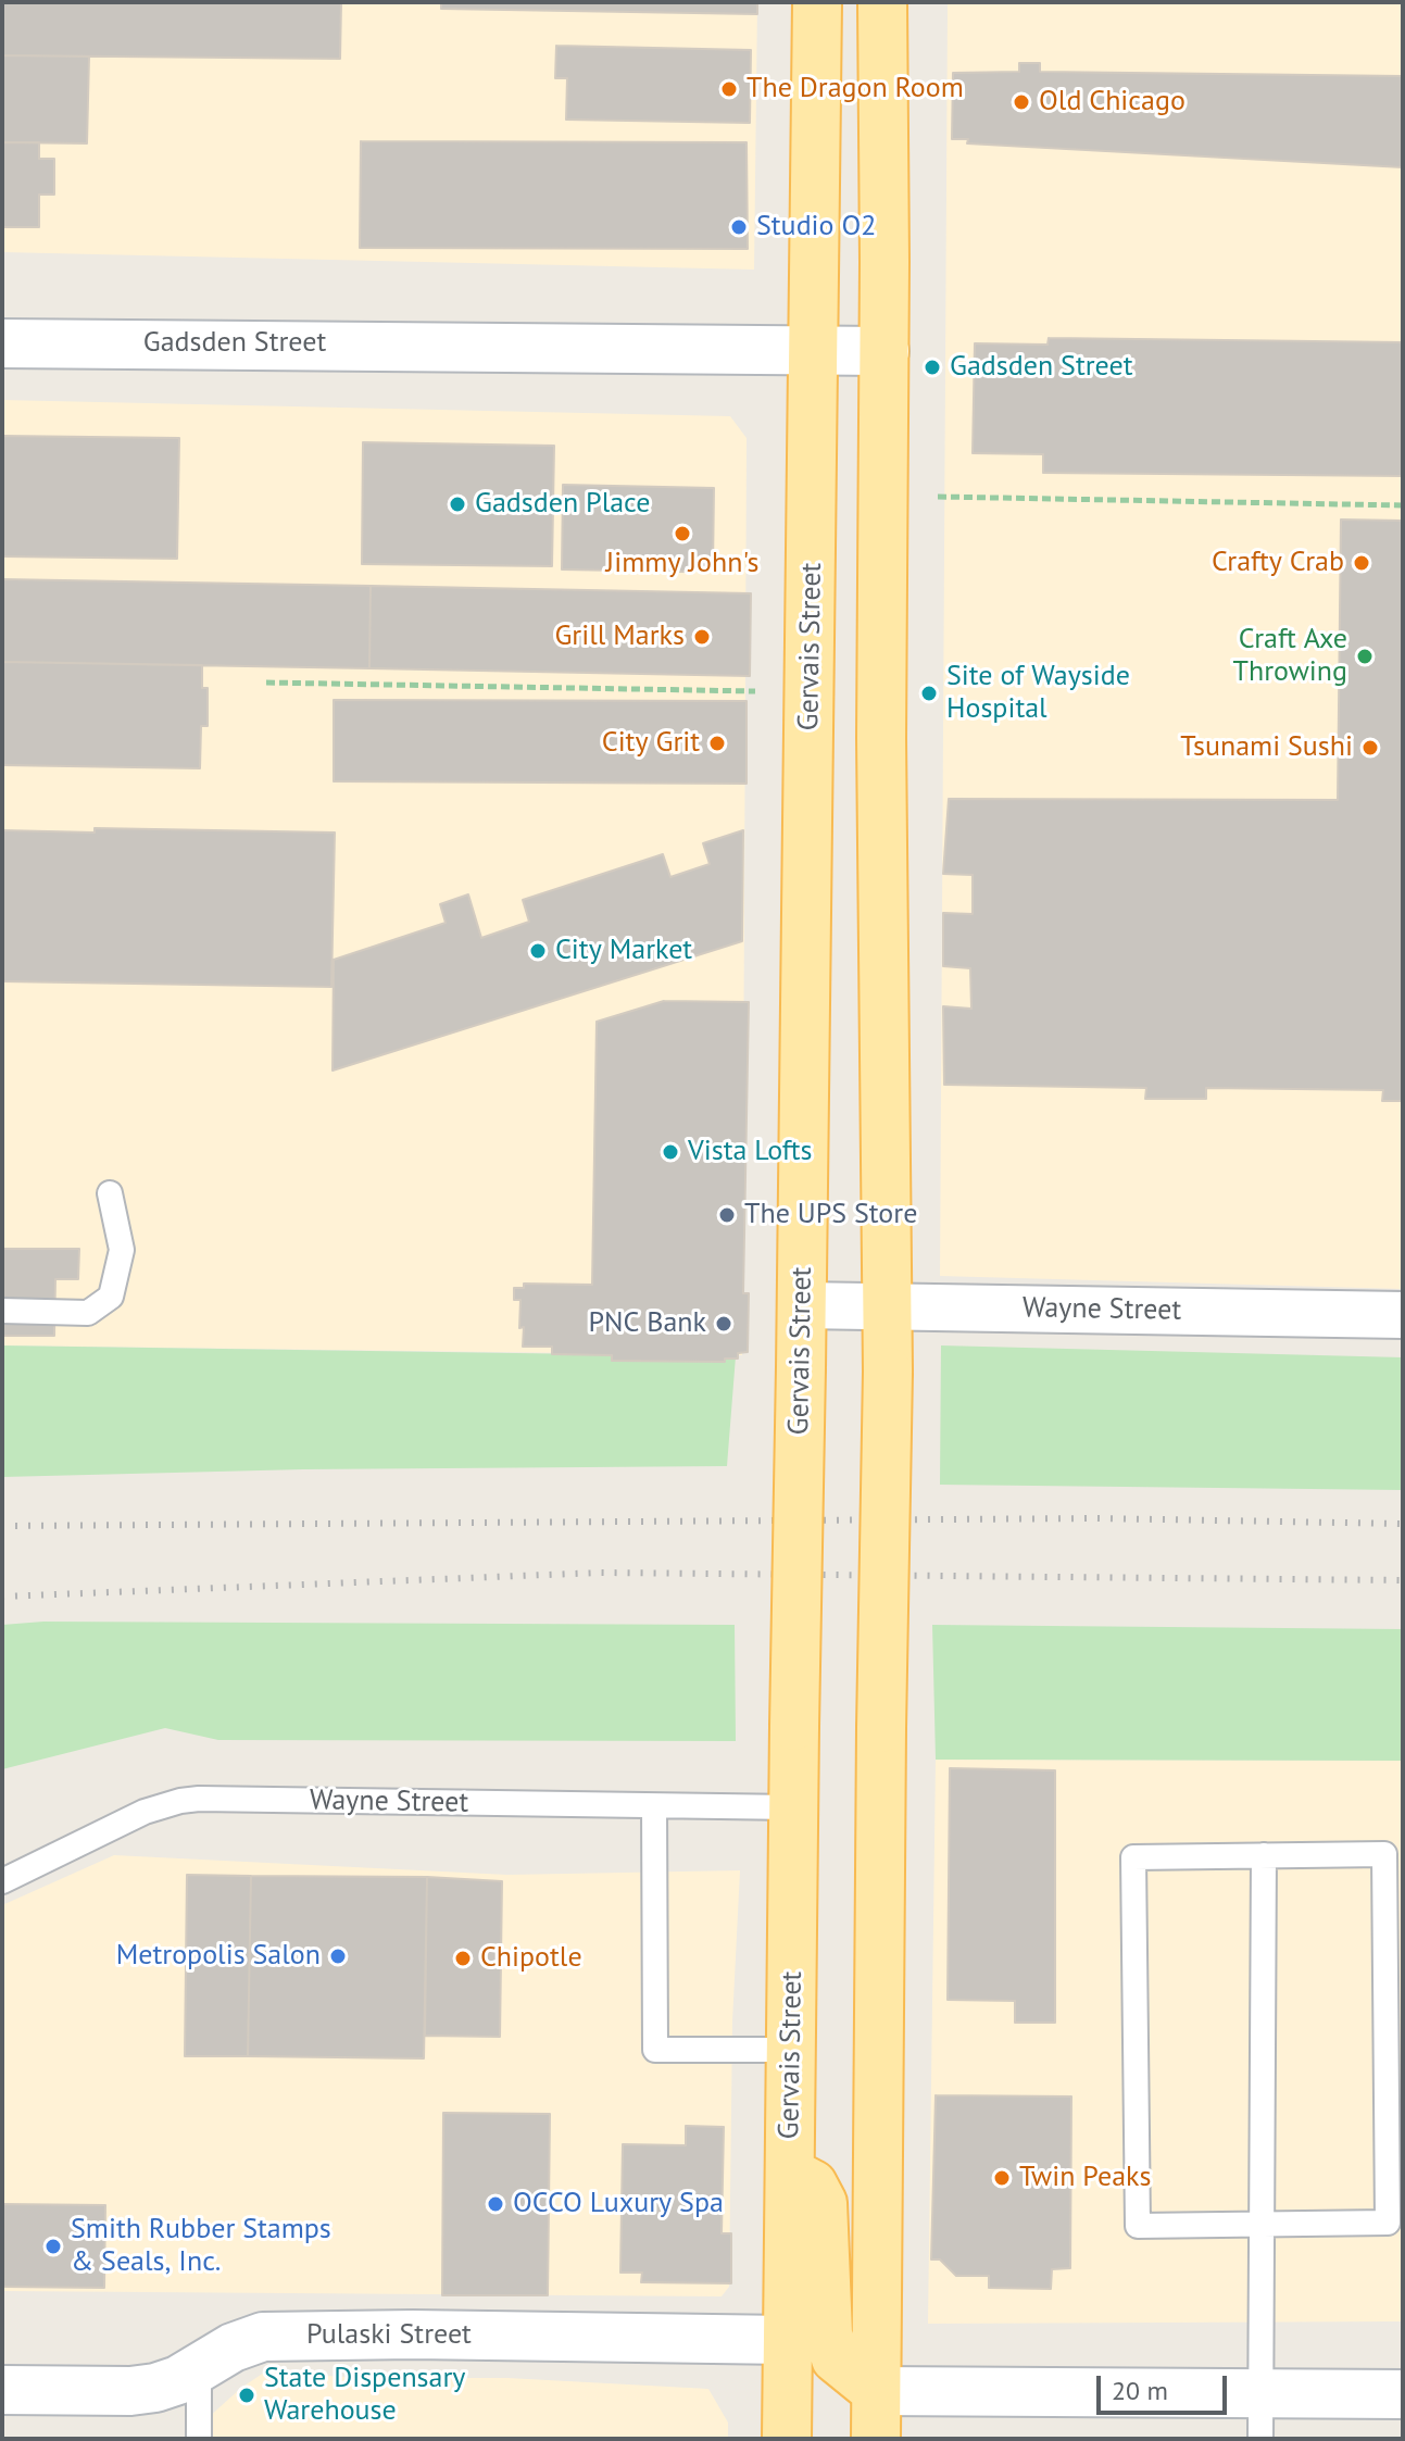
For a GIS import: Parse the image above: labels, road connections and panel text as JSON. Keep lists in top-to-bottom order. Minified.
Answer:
{"streets":{"main road":["Gervais Street"],"street":["Gadsden Street","Wayne Street","Pulaski Street"]},"crossings":[["Gadsden Street","Gervais Street"],["Gervais Street","Wayne Street"],["Gervais Street","Pulaski Street"]],"places":["The Dragon Room","Old Chicago","Studio O2","Gadsden Street","Gadsden Place","Jimmy John's","Crafty Crab","Grill Marks","Craft Axe Throwing","Site of Wayside Hospital","City Grit","Tsunami Sushi","City Market","Vista Lofts","The UPS Store","PNC Bank","Metropolis Salon","Chipotle","Twin Peaks","OCCO Luxury Spa","Smith Rubber Stamps & Seals, Inc.","State Dispensary Warehouse"],"scale_bar":"20 m"}
